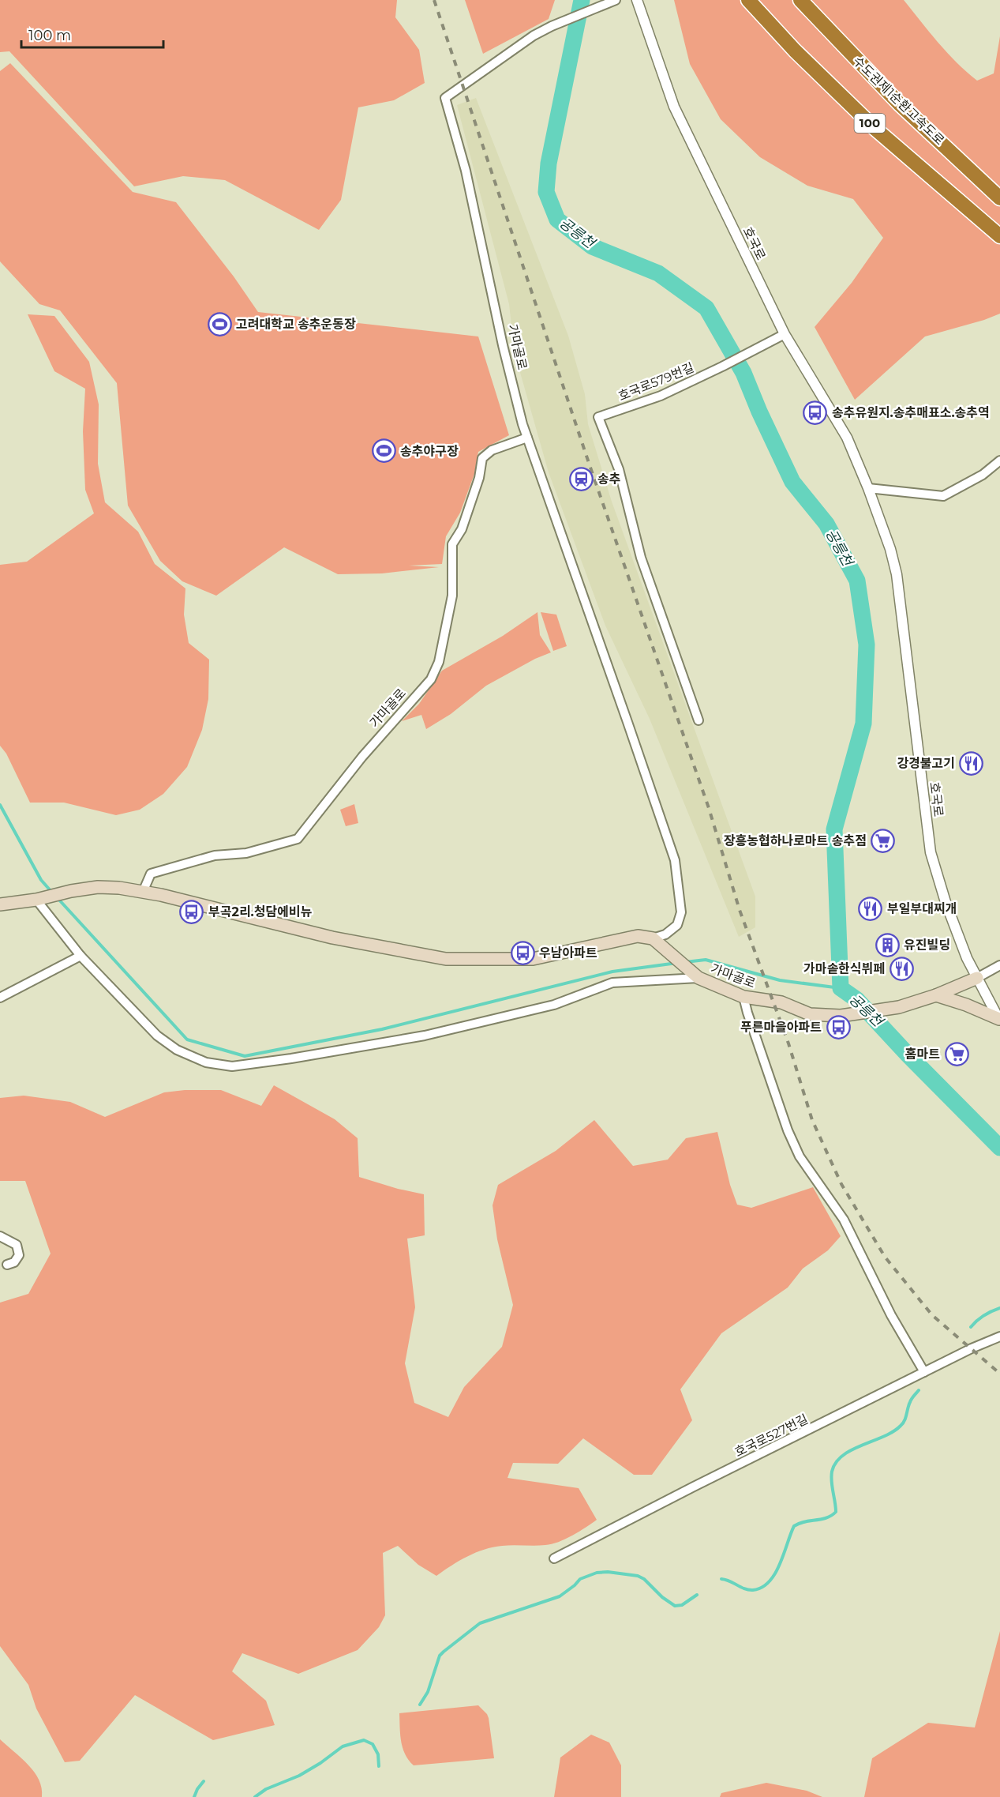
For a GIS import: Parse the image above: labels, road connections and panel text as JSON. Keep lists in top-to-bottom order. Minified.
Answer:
{"streets":{"highway":["수도권제1순환고속도로","100"],"main road":["가마골로"],"street":["호국로","호국로579번길","호국로527번길"]},"crossings":[["호국로","호국로579번길"]],"water":["공릉천"],"places":{"sports":["고려대학교 송추운동장","송추야구장"],"bus stop":["송추유원지.송추매표소.송추역","부곡2리.청담에비뉴","우남아파트","푸른마을아파트"],"station":["송추"],"restaurant":["강경불고기","부일부대찌개","가마솥한식뷔페"],"supermarket":["장흥농협하나로마트 송추점","홈마트"],"building":["유진빌딩"]},"scale_bar":"100 m"}
